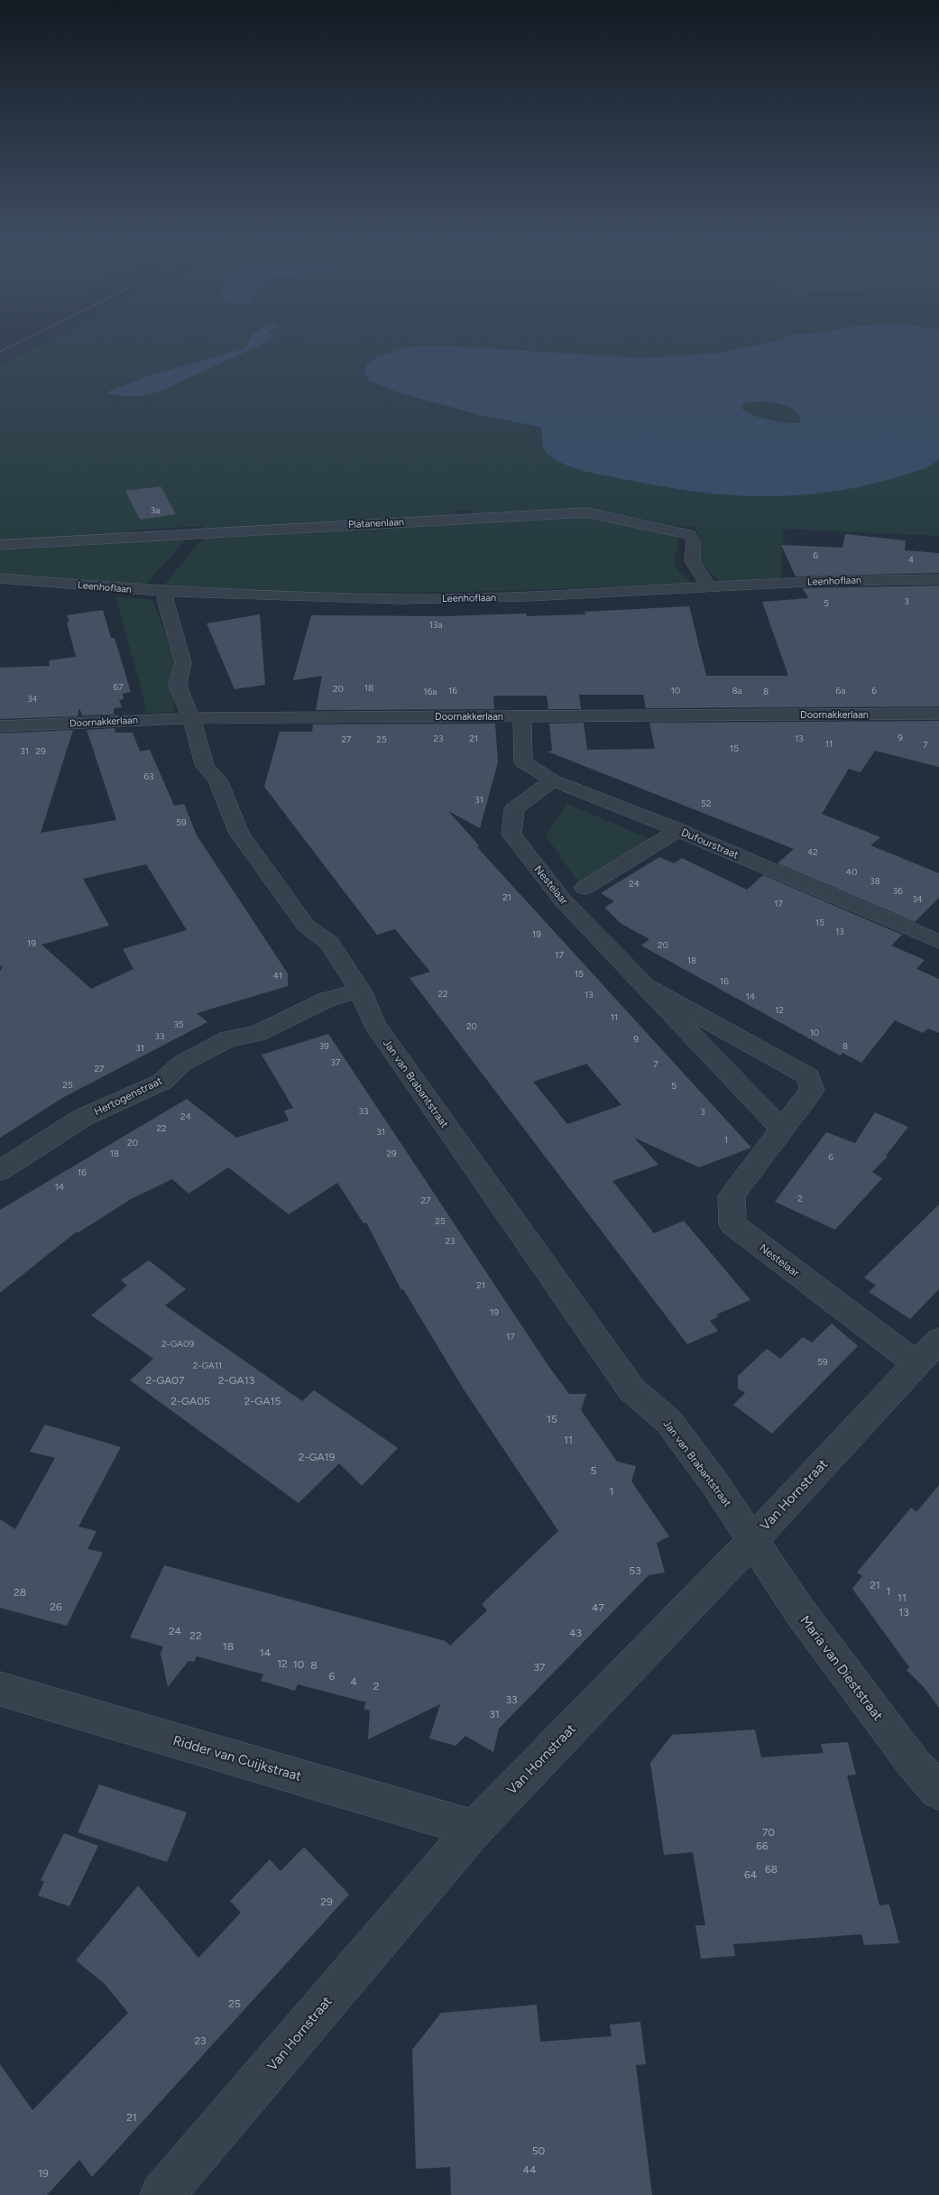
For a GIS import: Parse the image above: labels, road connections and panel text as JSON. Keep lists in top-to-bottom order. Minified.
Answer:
{"streets":{"street":["Platanenlaan","Leenhoflaan","Doornakkerlaan","Dufourstraat","Nestelaar","Jan van Brabantstraat","Hertogenstraat","Van Hornstraat","Maria van Dieststraat","Ridder van Cuijkstraat"]},"crossings":[["Platanenlaan","Leenhoflaan"],["Leenhoflaan","Jan van Brabantstraat"],["Doornakkerlaan","Dufourstraat"],["Doornakkerlaan","Jan van Brabantstraat"],["Dufourstraat","Nestelaar"],["Nestelaar","Van Hornstraat"],["Jan van Brabantstraat","Hertogenstraat"],["Jan van Brabantstraat","Van Hornstraat"],["Jan van Brabantstraat","Maria van Dieststraat"],["Van Hornstraat","Maria van Dieststraat"],["Van Hornstraat","Ridder van Cuijkstraat"]],"house_numbers":["3a","6","4","3","5","13a","67","18","20","16","10","8a","6a","6","16a","8","34","9","23","21","13","27","25","11","7","15","31","29","63","31","52","59","42","40","38","24","36","21","34","17","15","13","19","19","20","17","18","15","41","16","22","13","14","12","11","35","20","10","33","9","39","8","31","37","7","27","25","5","33","3","24","22","31","1","20","18","29","6","16","14","2","27","25","23","21","19","17","2-GA09","59","2-GA11","2-GA07","2-GA13","2-GA05","2-GA15","15","11","2-GA19","5","1","53","21","1","28","11","26","47","13","24","43","22","18","14","12","10","8","37","6","4","2","33","31","70","66","68","64","29","25","23","21","50","44","19"]}
